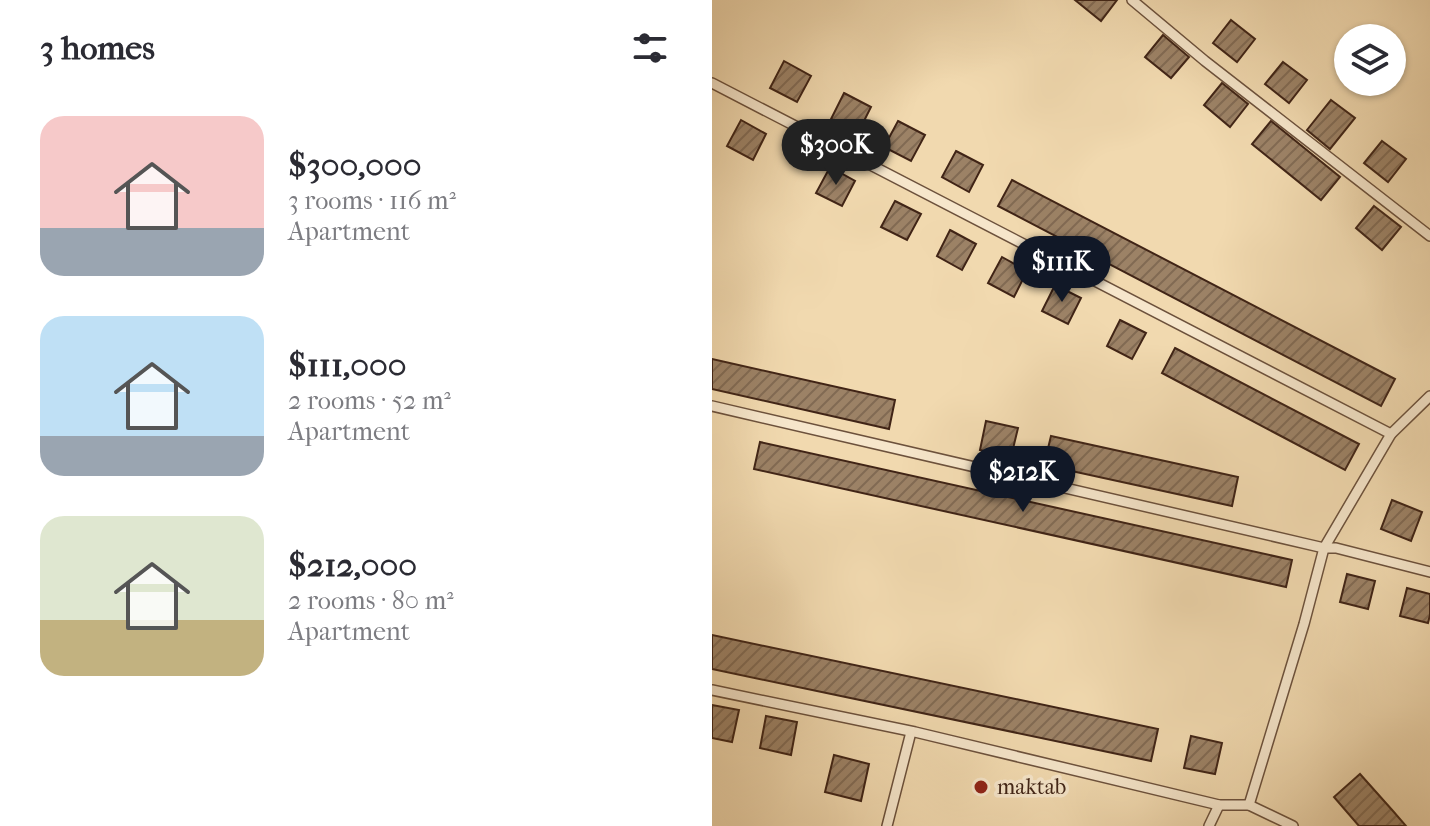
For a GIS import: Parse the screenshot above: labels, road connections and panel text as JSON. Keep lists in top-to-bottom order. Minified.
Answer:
{"places":["maktab"],"page":{"heading":"3 homes","list":[{"name":"$300,000","note":"3 rooms · 116 m² · Apartment"},{"name":"$111,000","note":"2 rooms · 52 m² · Apartment"},{"name":"$212,000","note":"2 rooms · 80 m² · Apartment"}],"price":["$300K","$111K","$212K"]}}
